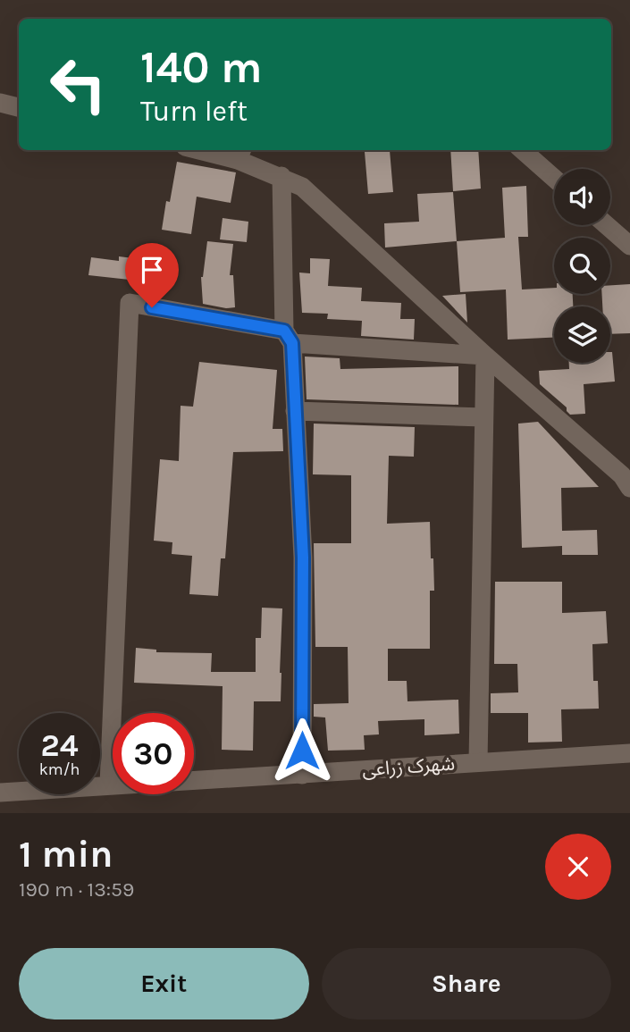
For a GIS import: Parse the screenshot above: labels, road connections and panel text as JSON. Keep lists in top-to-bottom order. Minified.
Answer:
{"streets":{"street":["شهرک زراعی"]},"page":{"turn":["140 m","Turn left"],"speed":"24 km/h","limit":"30","heading":["1 min","190 m · 13:59"],"buttons":["Exit","Share"]}}
